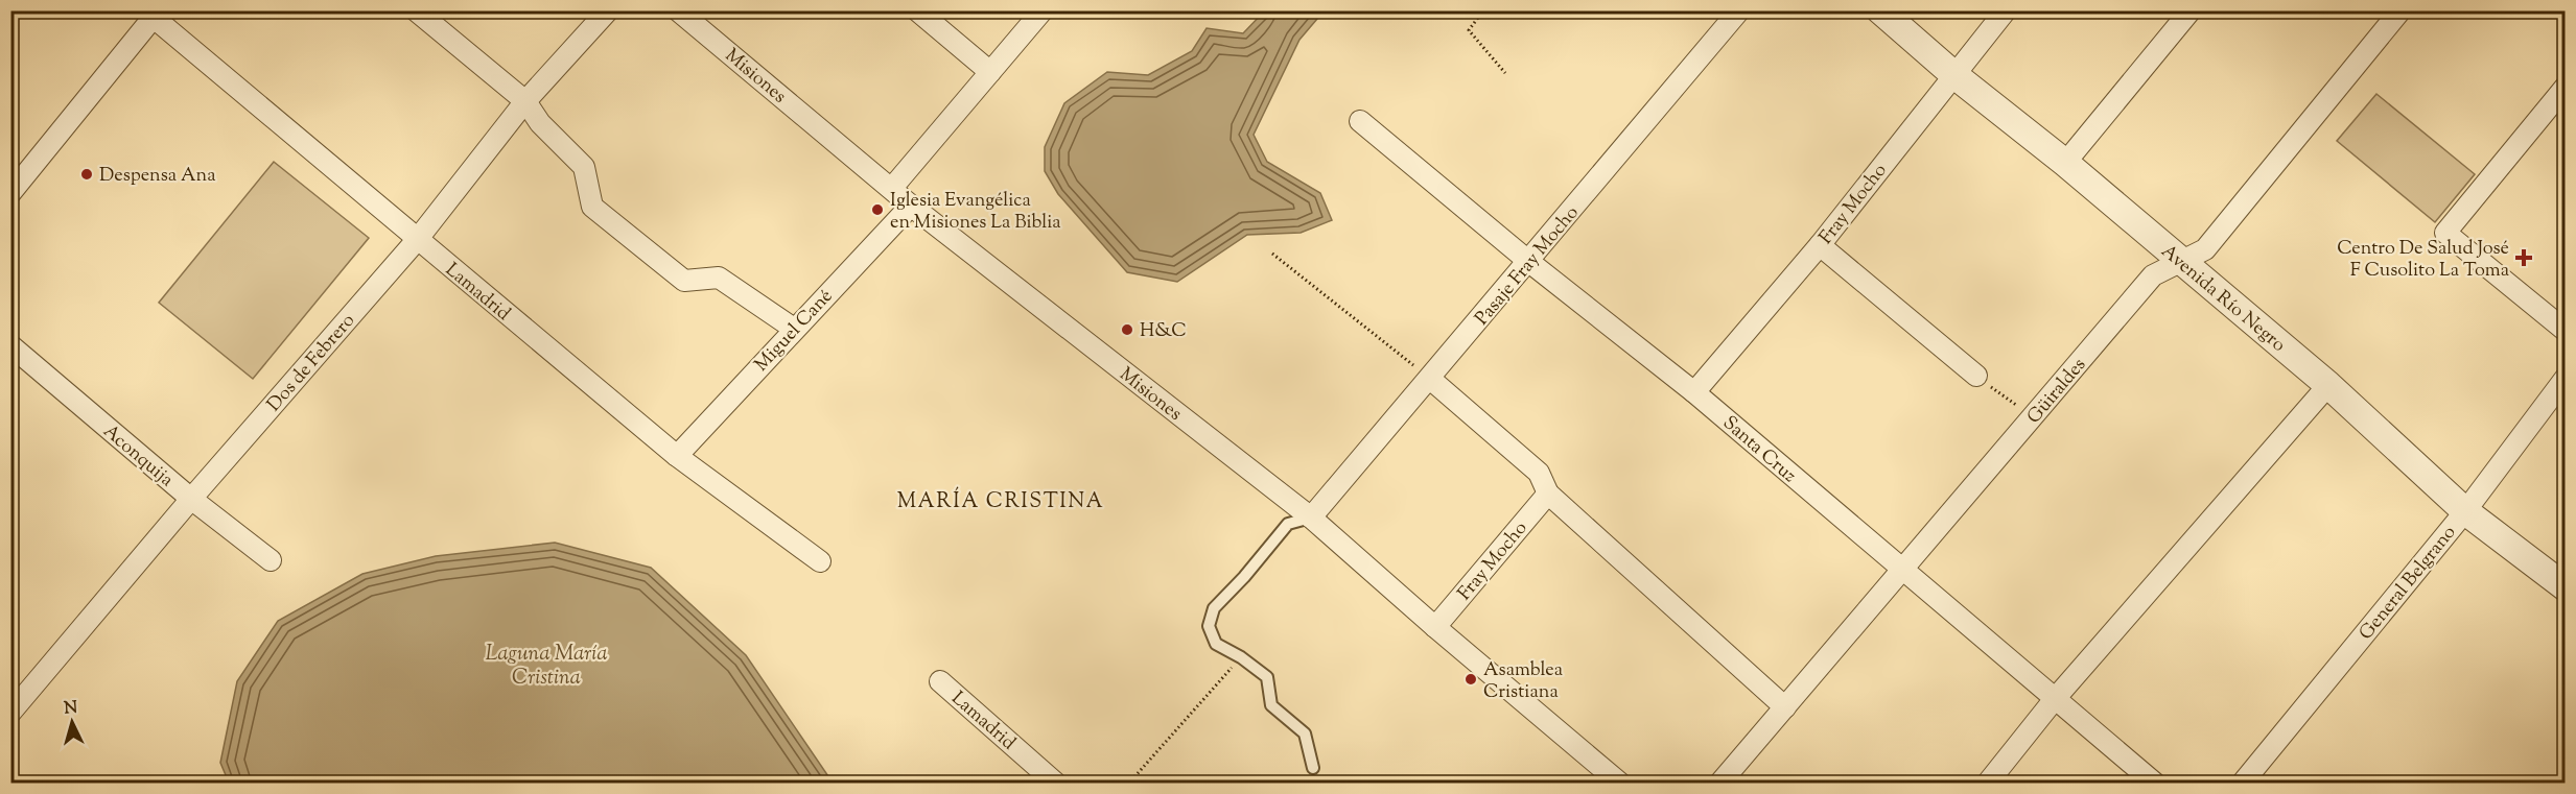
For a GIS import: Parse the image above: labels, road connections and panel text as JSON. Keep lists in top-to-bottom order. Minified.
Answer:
{"streets":{"street":["Misiones","Fray Mocho","Pasaje Fray Mocho","Lamadrid","Avenida Río Negro","Miguel Cané","Dos de Febrero","Güiraldes","Santa Cruz","Aconquija","General Belgrano"]},"crossings":[["Misiones","Fray Mocho"],["Misiones","Pasaje Fray Mocho"],["Misiones","Miguel Cané"],["Fray Mocho","Avenida Río Negro"],["Fray Mocho","Santa Cruz"],["Pasaje Fray Mocho","Santa Cruz"],["Lamadrid","Miguel Cané"],["Lamadrid","Dos de Febrero"],["Avenida Río Negro","Güiraldes"],["Avenida Río Negro","General Belgrano"],["Dos de Febrero","Aconquija"],["Güiraldes","Santa Cruz"]],"districts":["MARÍA CRISTINA"],"water":["Laguna María Cristina"],"places":{"other":["Despensa Ana","Iglesia Evangélica en Misiones La Biblia","H&C","Asamblea Cristiana"],"health":["Centro De Salud José F Cusolito La Toma"]},"north":"top"}
